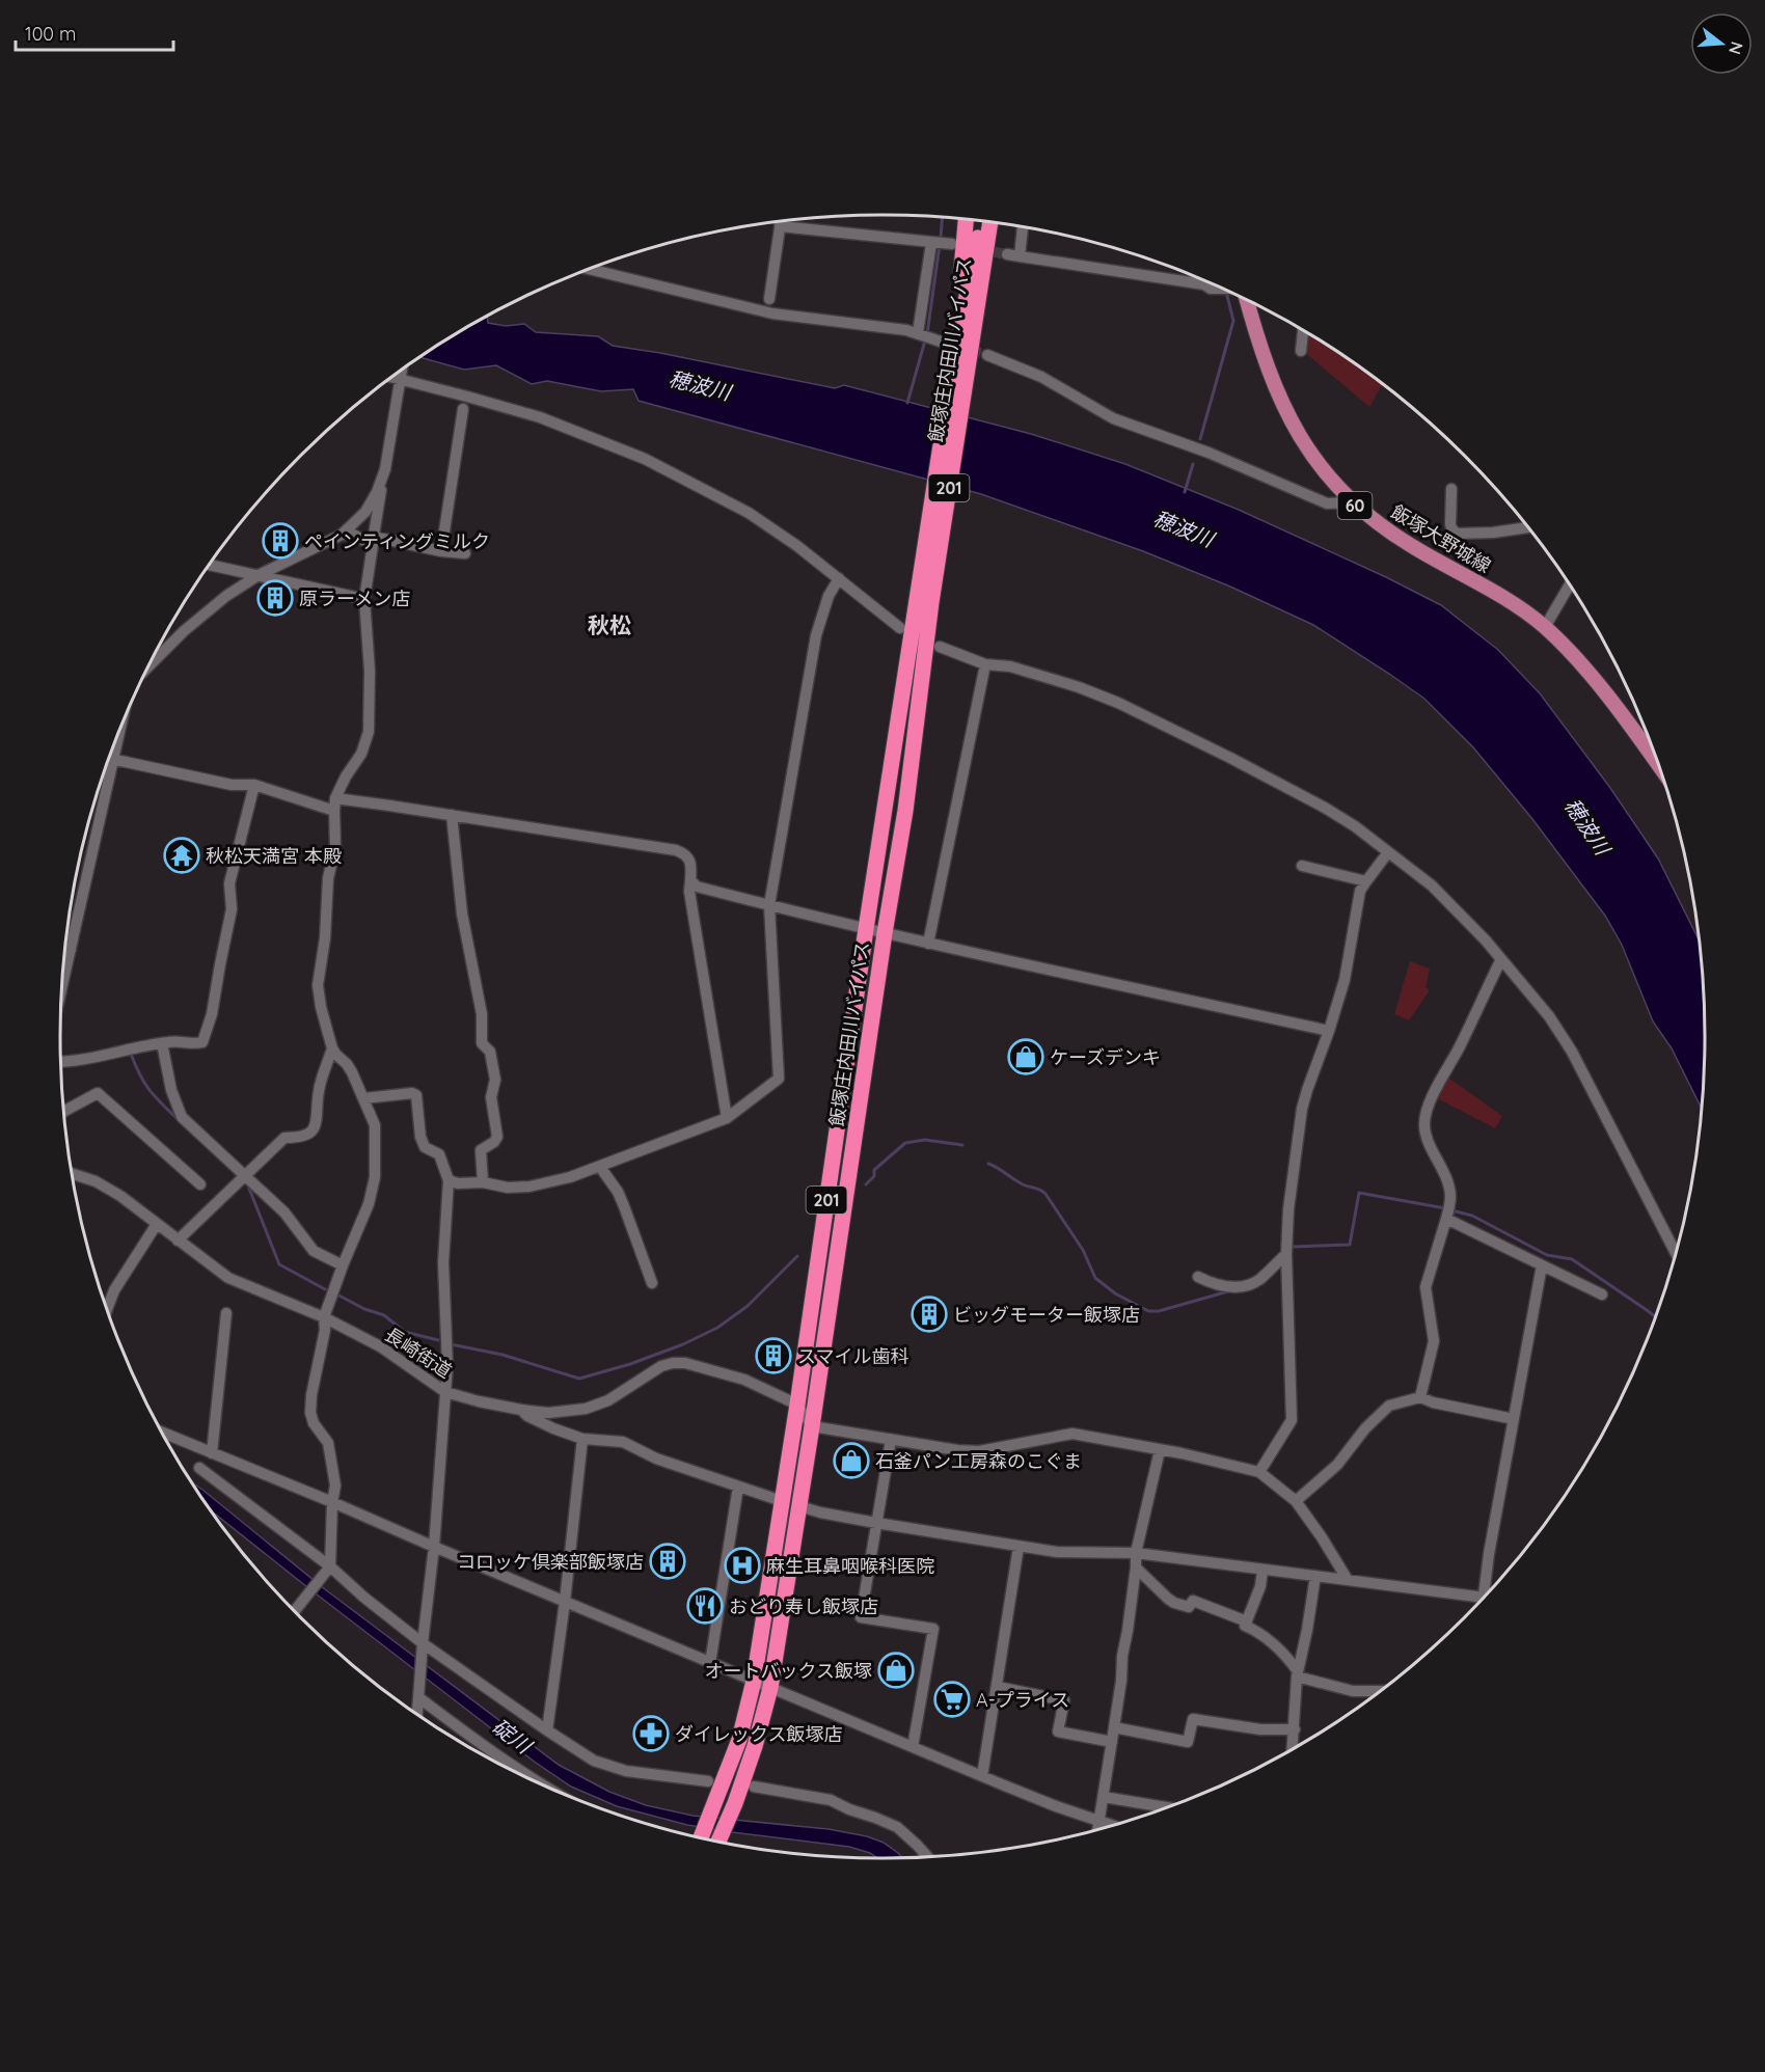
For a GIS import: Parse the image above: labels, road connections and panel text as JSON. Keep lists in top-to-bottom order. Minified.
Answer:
{"streets":{"highway":["飯塚庄内田川バイパス","201"],"main road":["60","飯塚大野城線"],"street":["長崎街道"]},"crossings":[["飯塚庄内田川バイパス","長崎街道"]],"districts":["秋松"],"water":["穂波川","碇川"],"places":{"building":["ペインティングミルク","原ラーメン店","ビッグモーター飯塚店","スマイル歯科","コロッケ倶楽部飯塚店"],"temple":["秋松天満宮 本殿"],"shop":["ケーズデンキ","石釜パン工房森のこぐま","オートバックス飯塚"],"hospital":["麻生耳鼻咽喉科医院"],"restaurant":["おどり寿し飯塚店"],"supermarket":["A-プライス"],"pharmacy":["ダイレックス飯塚店"]},"scale_bar":"100 m","north":"right"}
